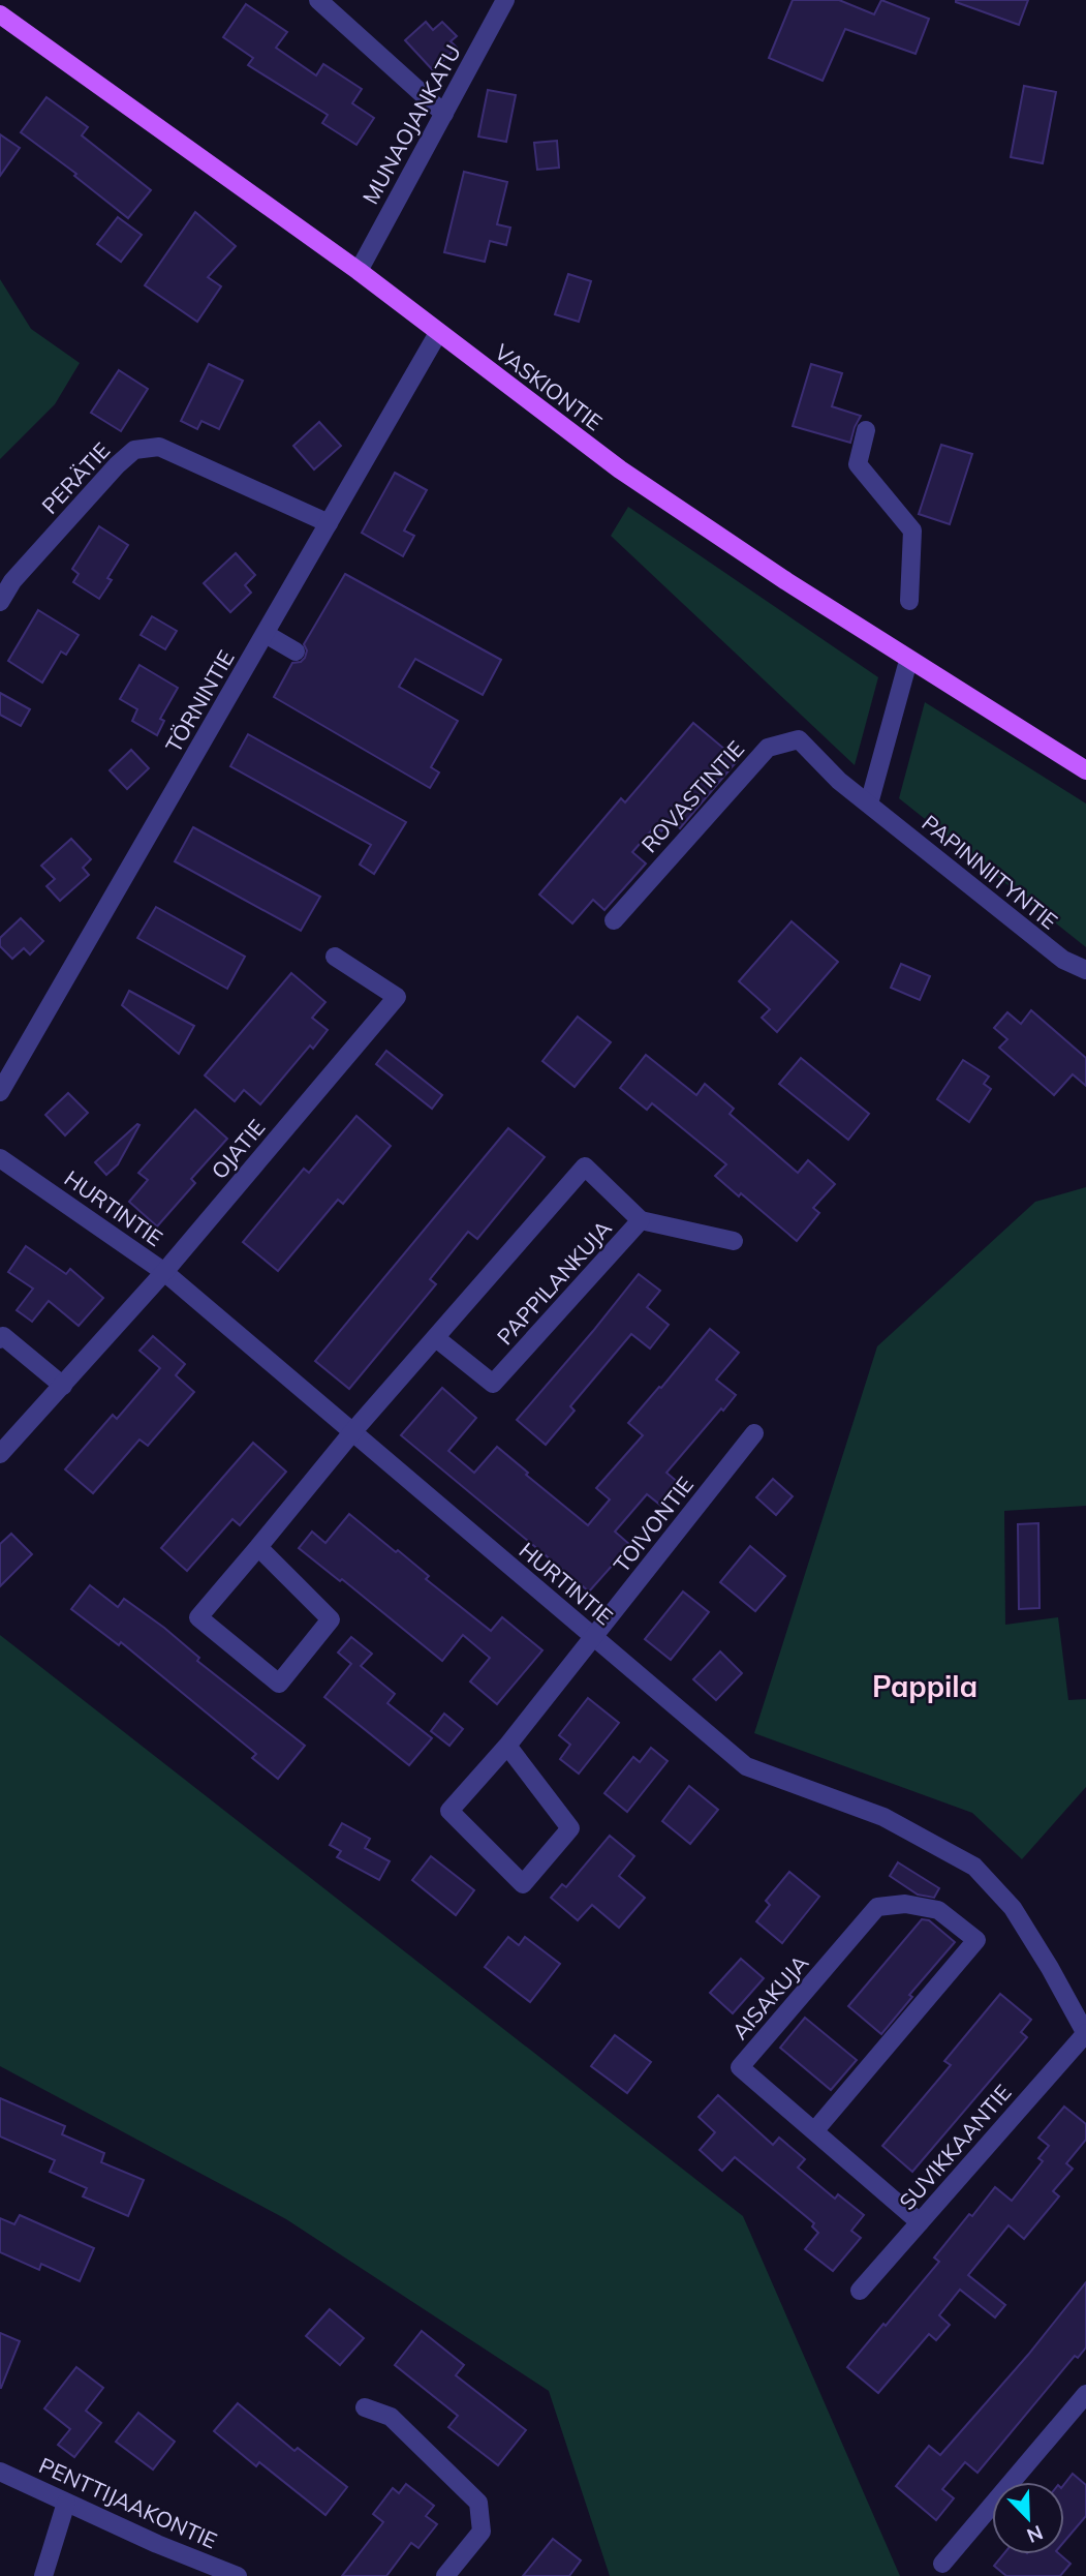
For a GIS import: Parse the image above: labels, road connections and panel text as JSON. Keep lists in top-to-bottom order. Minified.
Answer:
{"streets":{"main road":["VASKIONTIE"],"street":["MUNAOJANKATU","PERÄTIE","TÖRNINTIE","ROVASTINTIE","PAPINNIITYNTIE","OJATIE","HURTINTIE","PAPPILANKUJA","TOIVONTIE","AISAKUJA","SUVIKKAANTIE","PENTTIJAAKONTIE"]},"crossings":[["MUNAOJANKATU","VASKIONTIE"],["VASKIONTIE","TÖRNINTIE"],["PERÄTIE","TÖRNINTIE"],["ROVASTINTIE","PAPINNIITYNTIE"],["OJATIE","HURTINTIE"],["HURTINTIE","PAPPILANKUJA"],["HURTINTIE","TOIVONTIE"],["HURTINTIE","SUVIKKAANTIE"]],"districts":["Pappila"],"north":"bottom right"}
